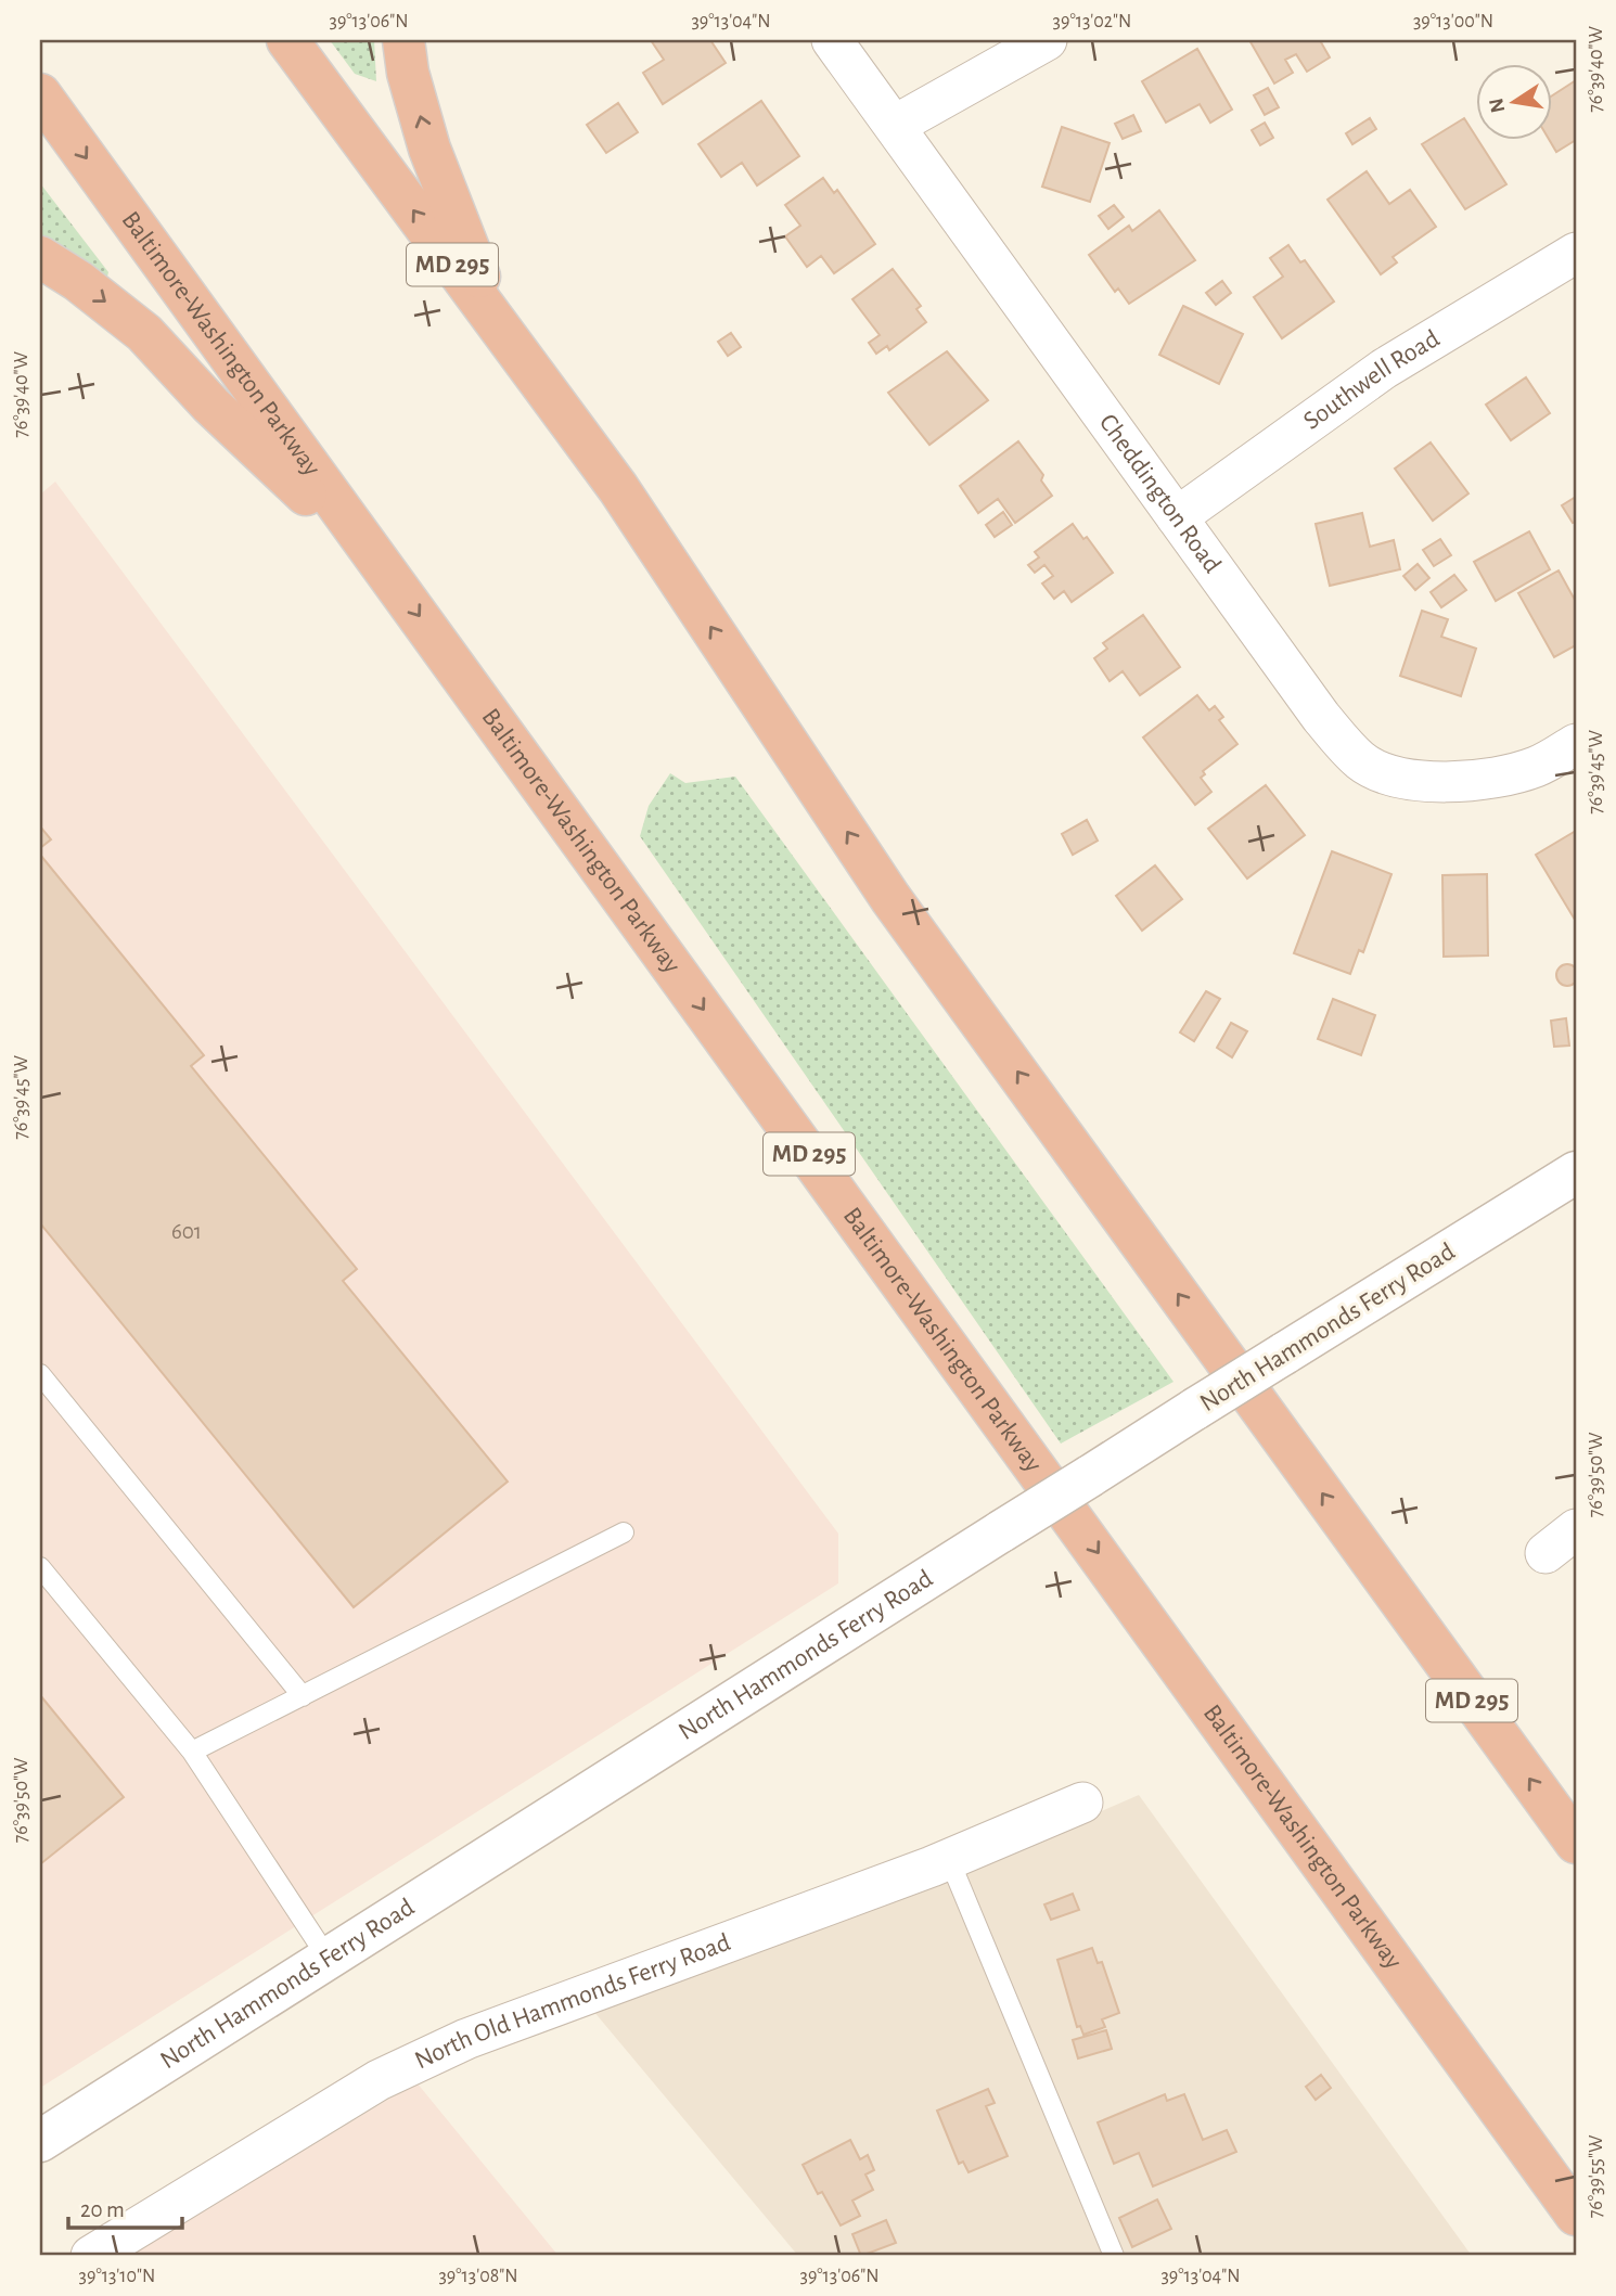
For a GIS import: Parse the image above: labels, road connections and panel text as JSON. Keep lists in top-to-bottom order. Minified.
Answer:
{"streets":{"highway":["MD 295","Baltimore-Washington Parkway"],"street":["Southwell Road","Cheddington Road","North Hammonds Ferry Road","North Old Hammonds Ferry Road"]},"crossings":[["Southwell Road","Cheddington Road"]],"house_numbers":["601"],"scale_bar":"20 m","north":"left","coordinates":["39°13'06\"N","39°13'04\"N","39°13'02\"N","39°13'00\"N","76°39'40\"W","76°39'45\"W","76°39'50\"W","76°39'55\"W","39°13'10\"N","39°13'08\"N"]}
